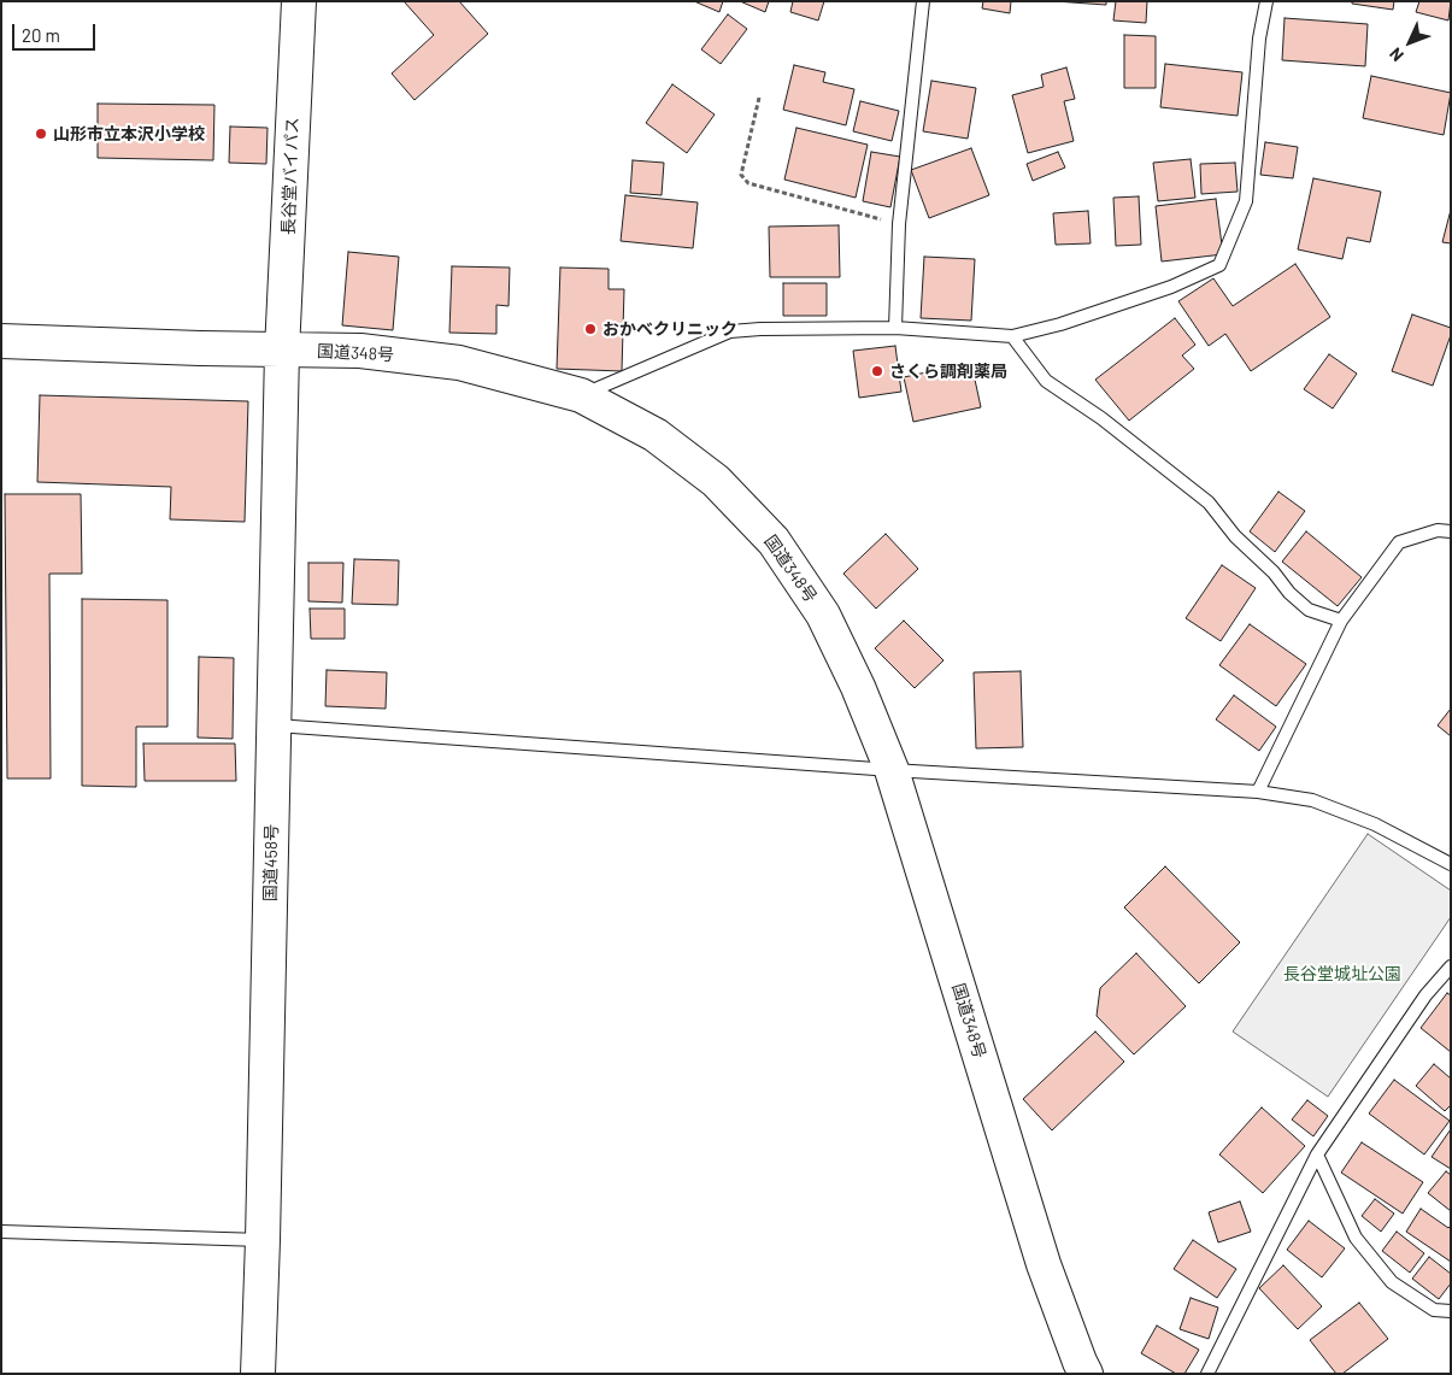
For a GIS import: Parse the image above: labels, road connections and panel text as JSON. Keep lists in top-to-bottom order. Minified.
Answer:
{"streets":{"highway":["長谷堂バイパス","国道348号","国道458号"]},"crossings":[["長谷堂バイパス","国道348号"],["長谷堂バイパス","国道458号"],["国道348号","国道458号"]],"parks":["長谷堂城址公園"],"places":["山形市立本沢小学校","おかべクリニック","さくら調剤薬局"],"scale_bar":"20 m","north":"bottom left"}
